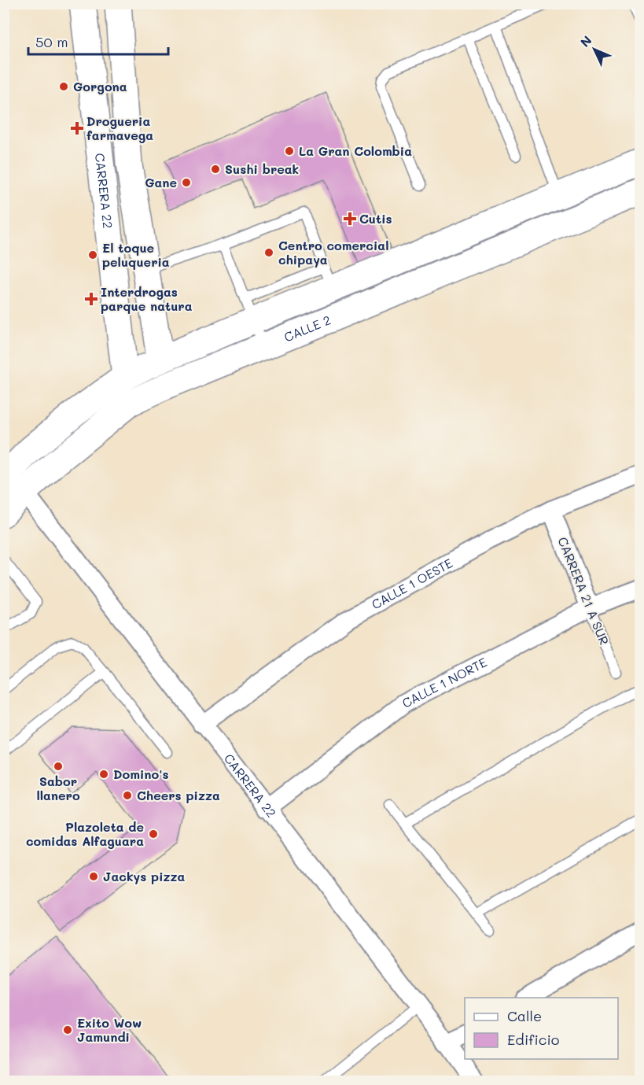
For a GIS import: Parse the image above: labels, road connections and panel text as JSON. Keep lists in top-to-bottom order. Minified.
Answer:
{"streets":{"main road":["CARRERA 22","CALLE 2"],"street":["CALLE 1 OESTE","CARRERA 21 A SUR","CALLE 1 NORTE"]},"crossings":[["CARRERA 22","CALLE 2"],["CARRERA 22","CALLE 1 OESTE"],["CARRERA 22","CALLE 1 NORTE"],["CALLE 1 OESTE","CARRERA 21 A SUR"],["CARRERA 21 A SUR","CALLE 1 NORTE"]],"places":{"other":["Gorgona","La Gran Colombia","Sushi break","Gane","Centro comercial chipaya","El toque peluqueria","Sabor llanero","Domino's","Cheers pizza","Plazoleta de comidas Alfaguara","Jackys pizza","Exito Wow Jamundi"],"health":["Drogueria farmavega","Cutis","Interdrogas parque natura"]},"legend":["Calle","Edificio"],"scale_bar":"50 m","north":"top left"}
